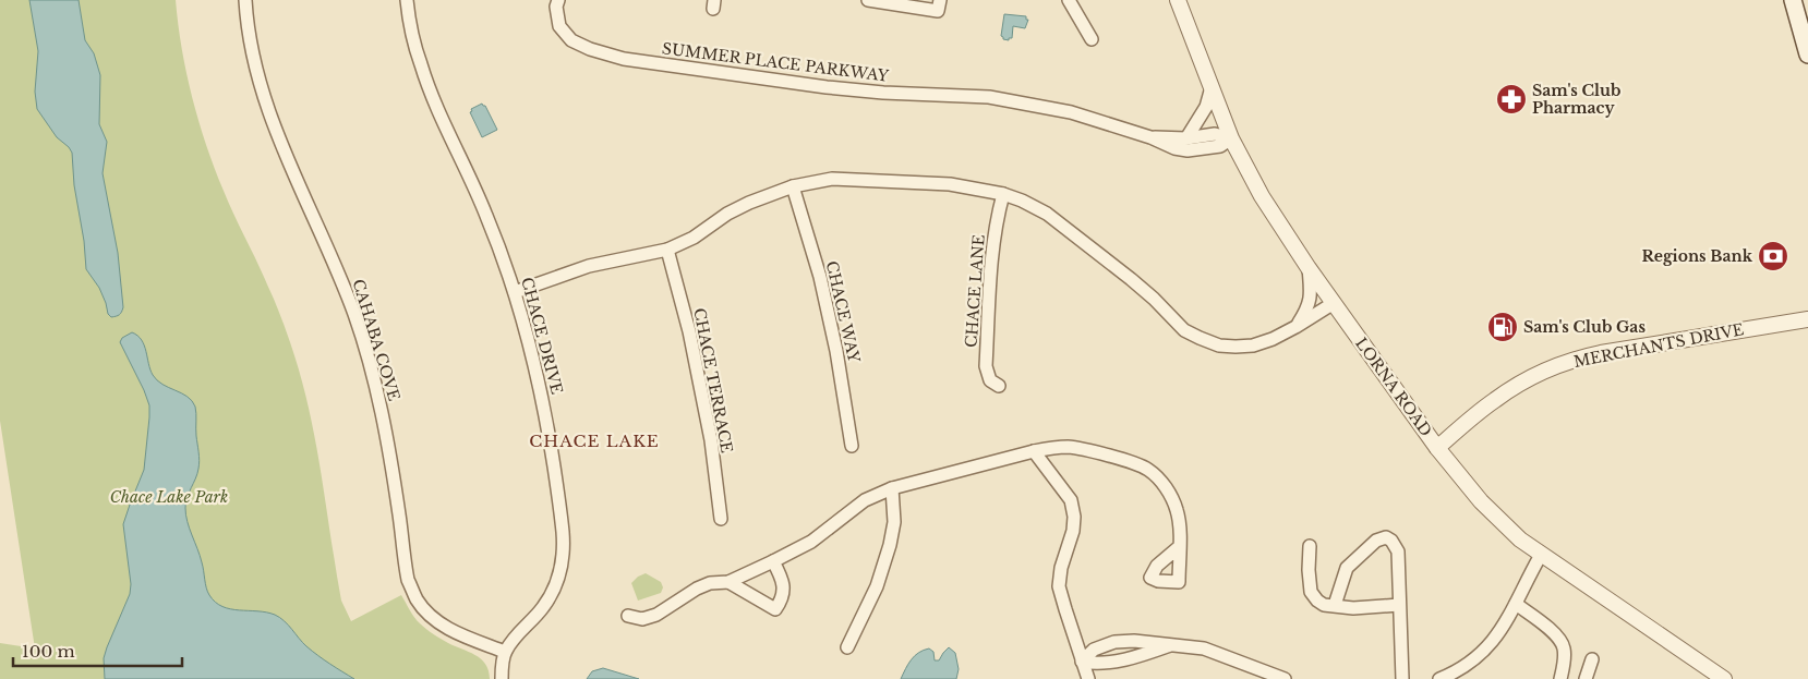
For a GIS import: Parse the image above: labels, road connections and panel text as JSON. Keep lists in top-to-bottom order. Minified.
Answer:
{"streets":{"street":["SUMMER PLACE PARKWAY","CHACE LANE","CHACE WAY","CHACE DRIVE","CAHABA COVE","MERCHANTS DRIVE","CHACE TERRACE","LORNA ROAD"]},"crossings":[["SUMMER PLACE PARKWAY","LORNA ROAD"],["CHACE DRIVE","CAHABA COVE"],["MERCHANTS DRIVE","LORNA ROAD"]],"districts":["CHACE LAKE"],"parks":["Chace Lake Park"],"places":{"pharmacy":["Sam's Club Pharmacy"],"bank":["Regions Bank"],"fuel station":["Sam's Club Gas"]},"scale_bar":"100 m"}
